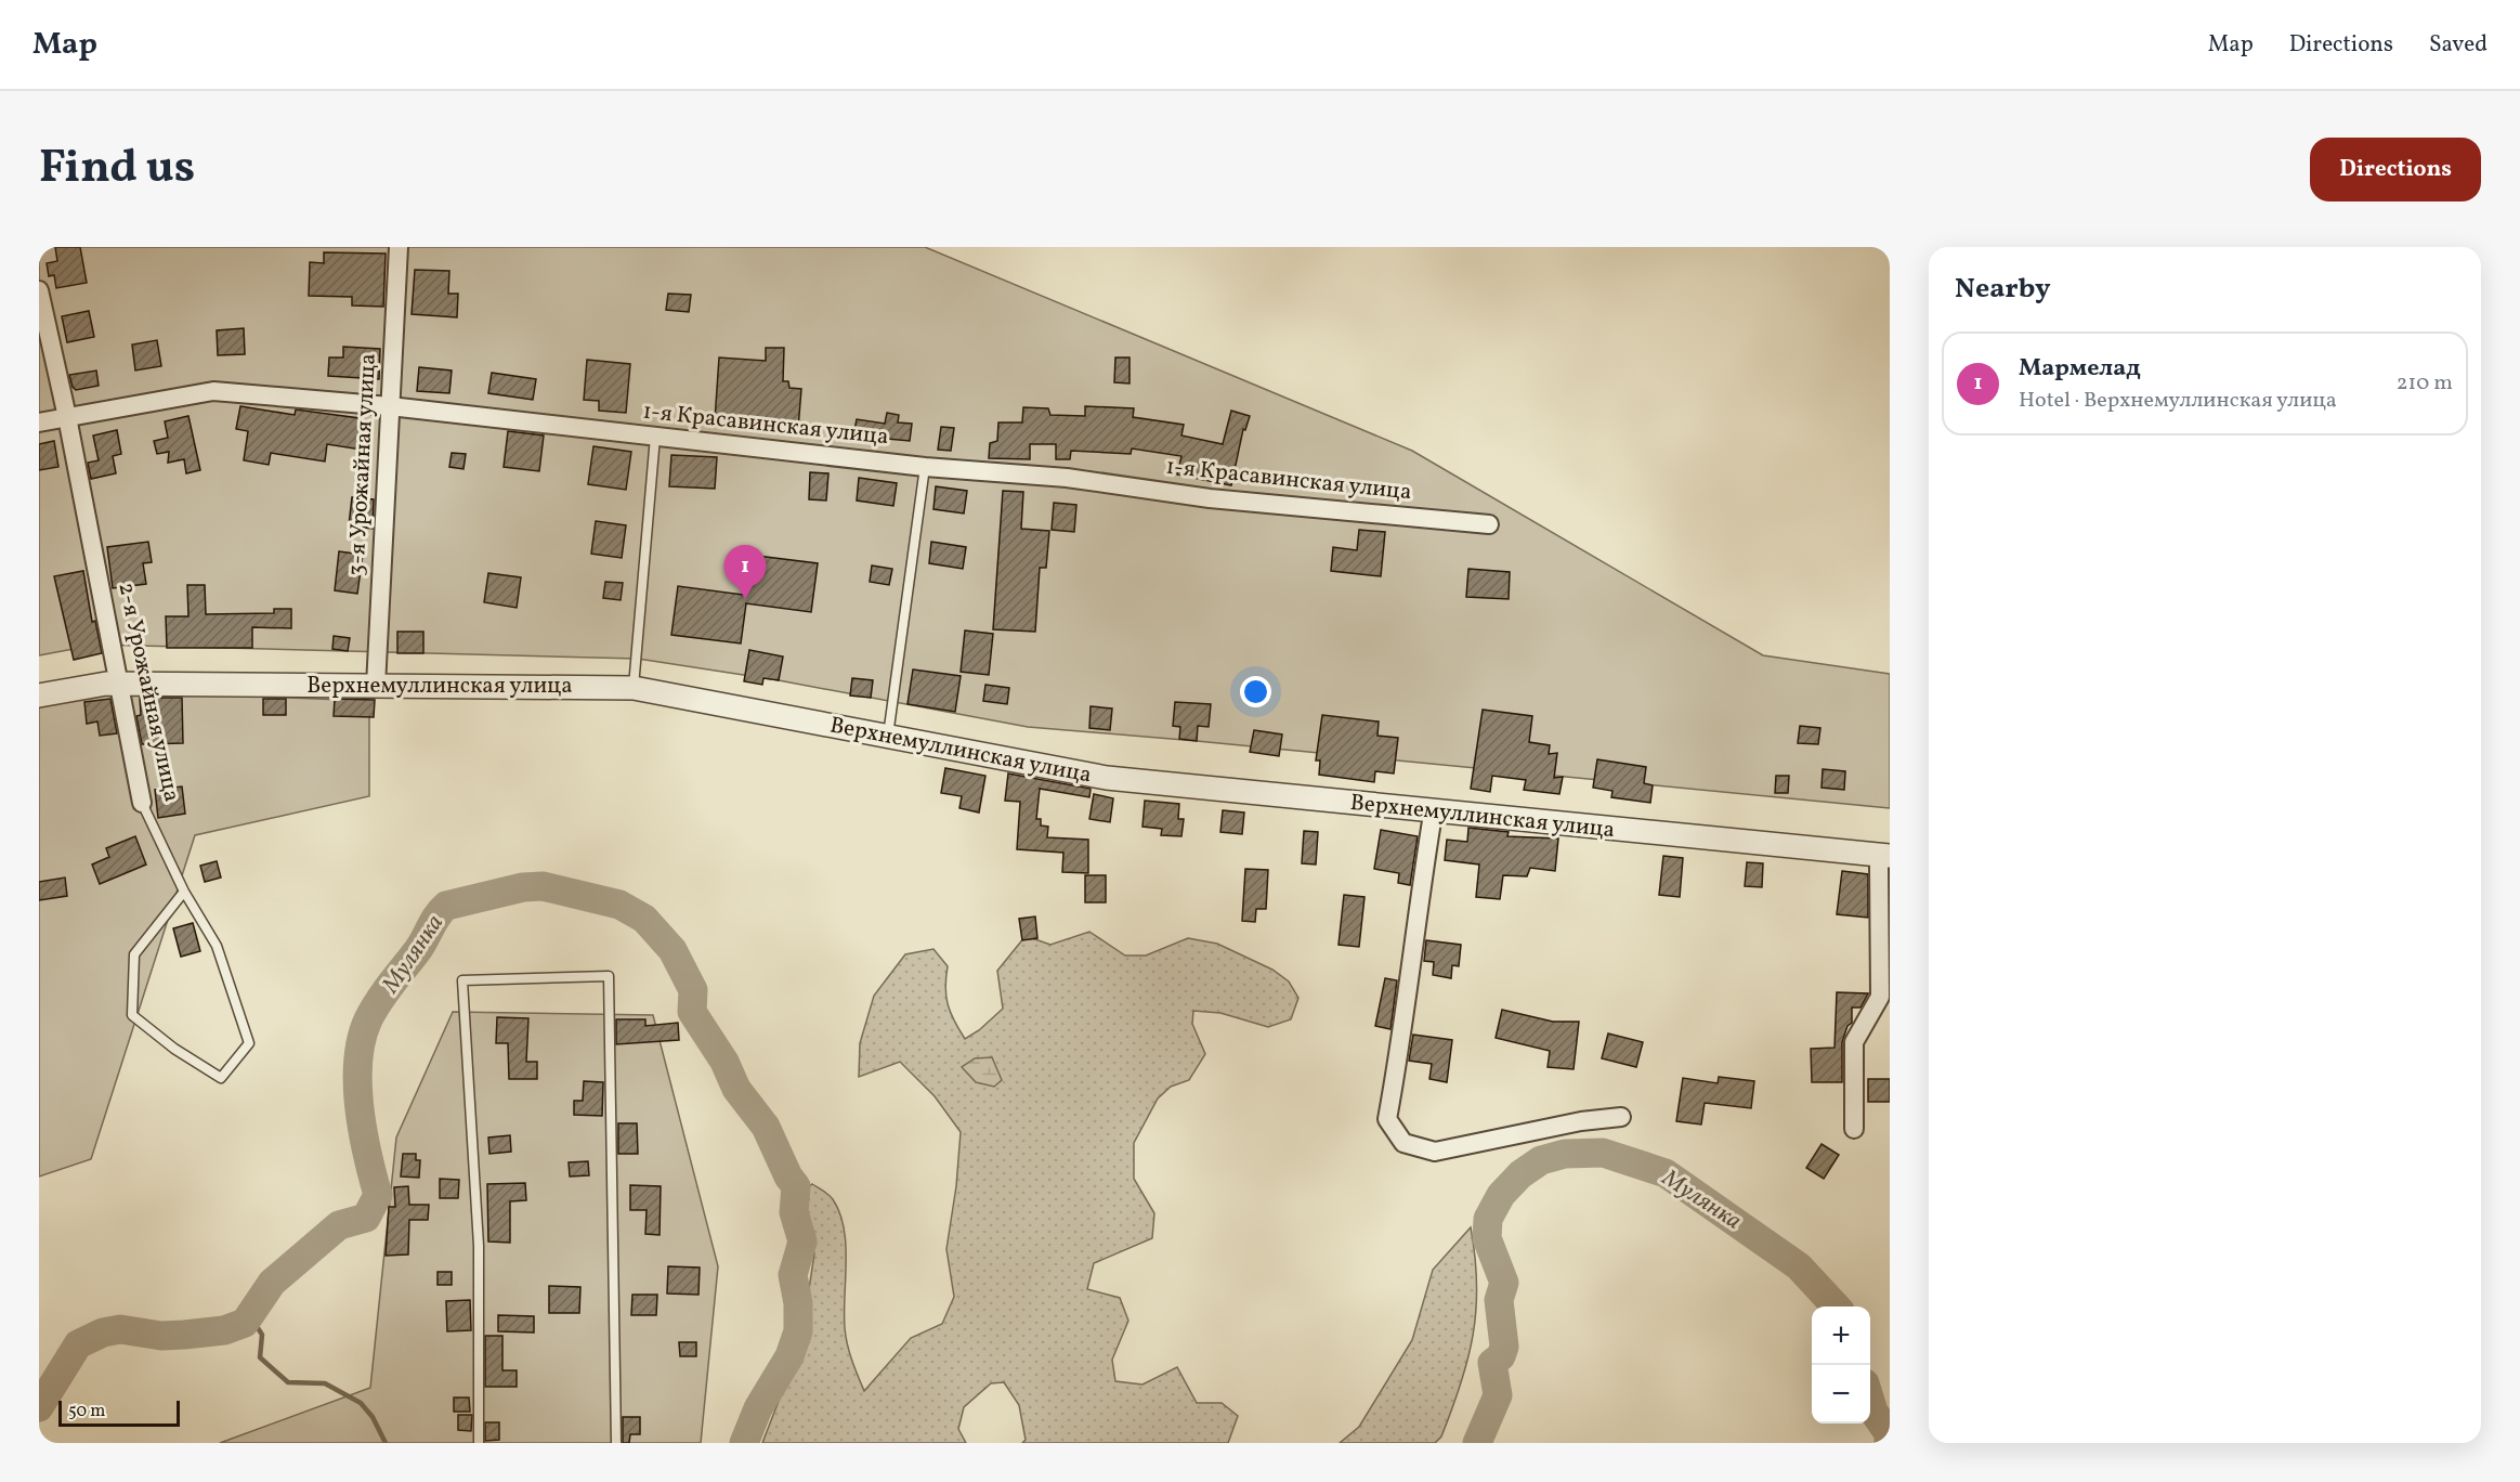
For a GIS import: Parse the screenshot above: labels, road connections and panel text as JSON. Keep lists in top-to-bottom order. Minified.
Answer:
{"streets":{"street":["1-я Красавинская улица","3-я Урожайная улица","Верхнемуллинская улица","2-я Урожайная улица"]},"crossings":[["1-я Красавинская улица","3-я Урожайная улица"],["1-я Красавинская улица","2-я Урожайная улица"],["3-я Урожайная улица","Верхнемуллинская улица"],["Верхнемуллинская улица","2-я Урожайная улица"]],"water":["Мулянка"],"scale_bar":"50 m","page":{"header":"Map","nav":["Map","Directions","Saved"],"title":"Find us","buttons":"Directions","heading":"Nearby","list":[{"mark":"1","name":"Мармелад","note":"Hotel · Верхнемуллинская улица","value":"210 m"}],"pins":"1","map_buttons":["+","−"],"scale":"50 m"}}
